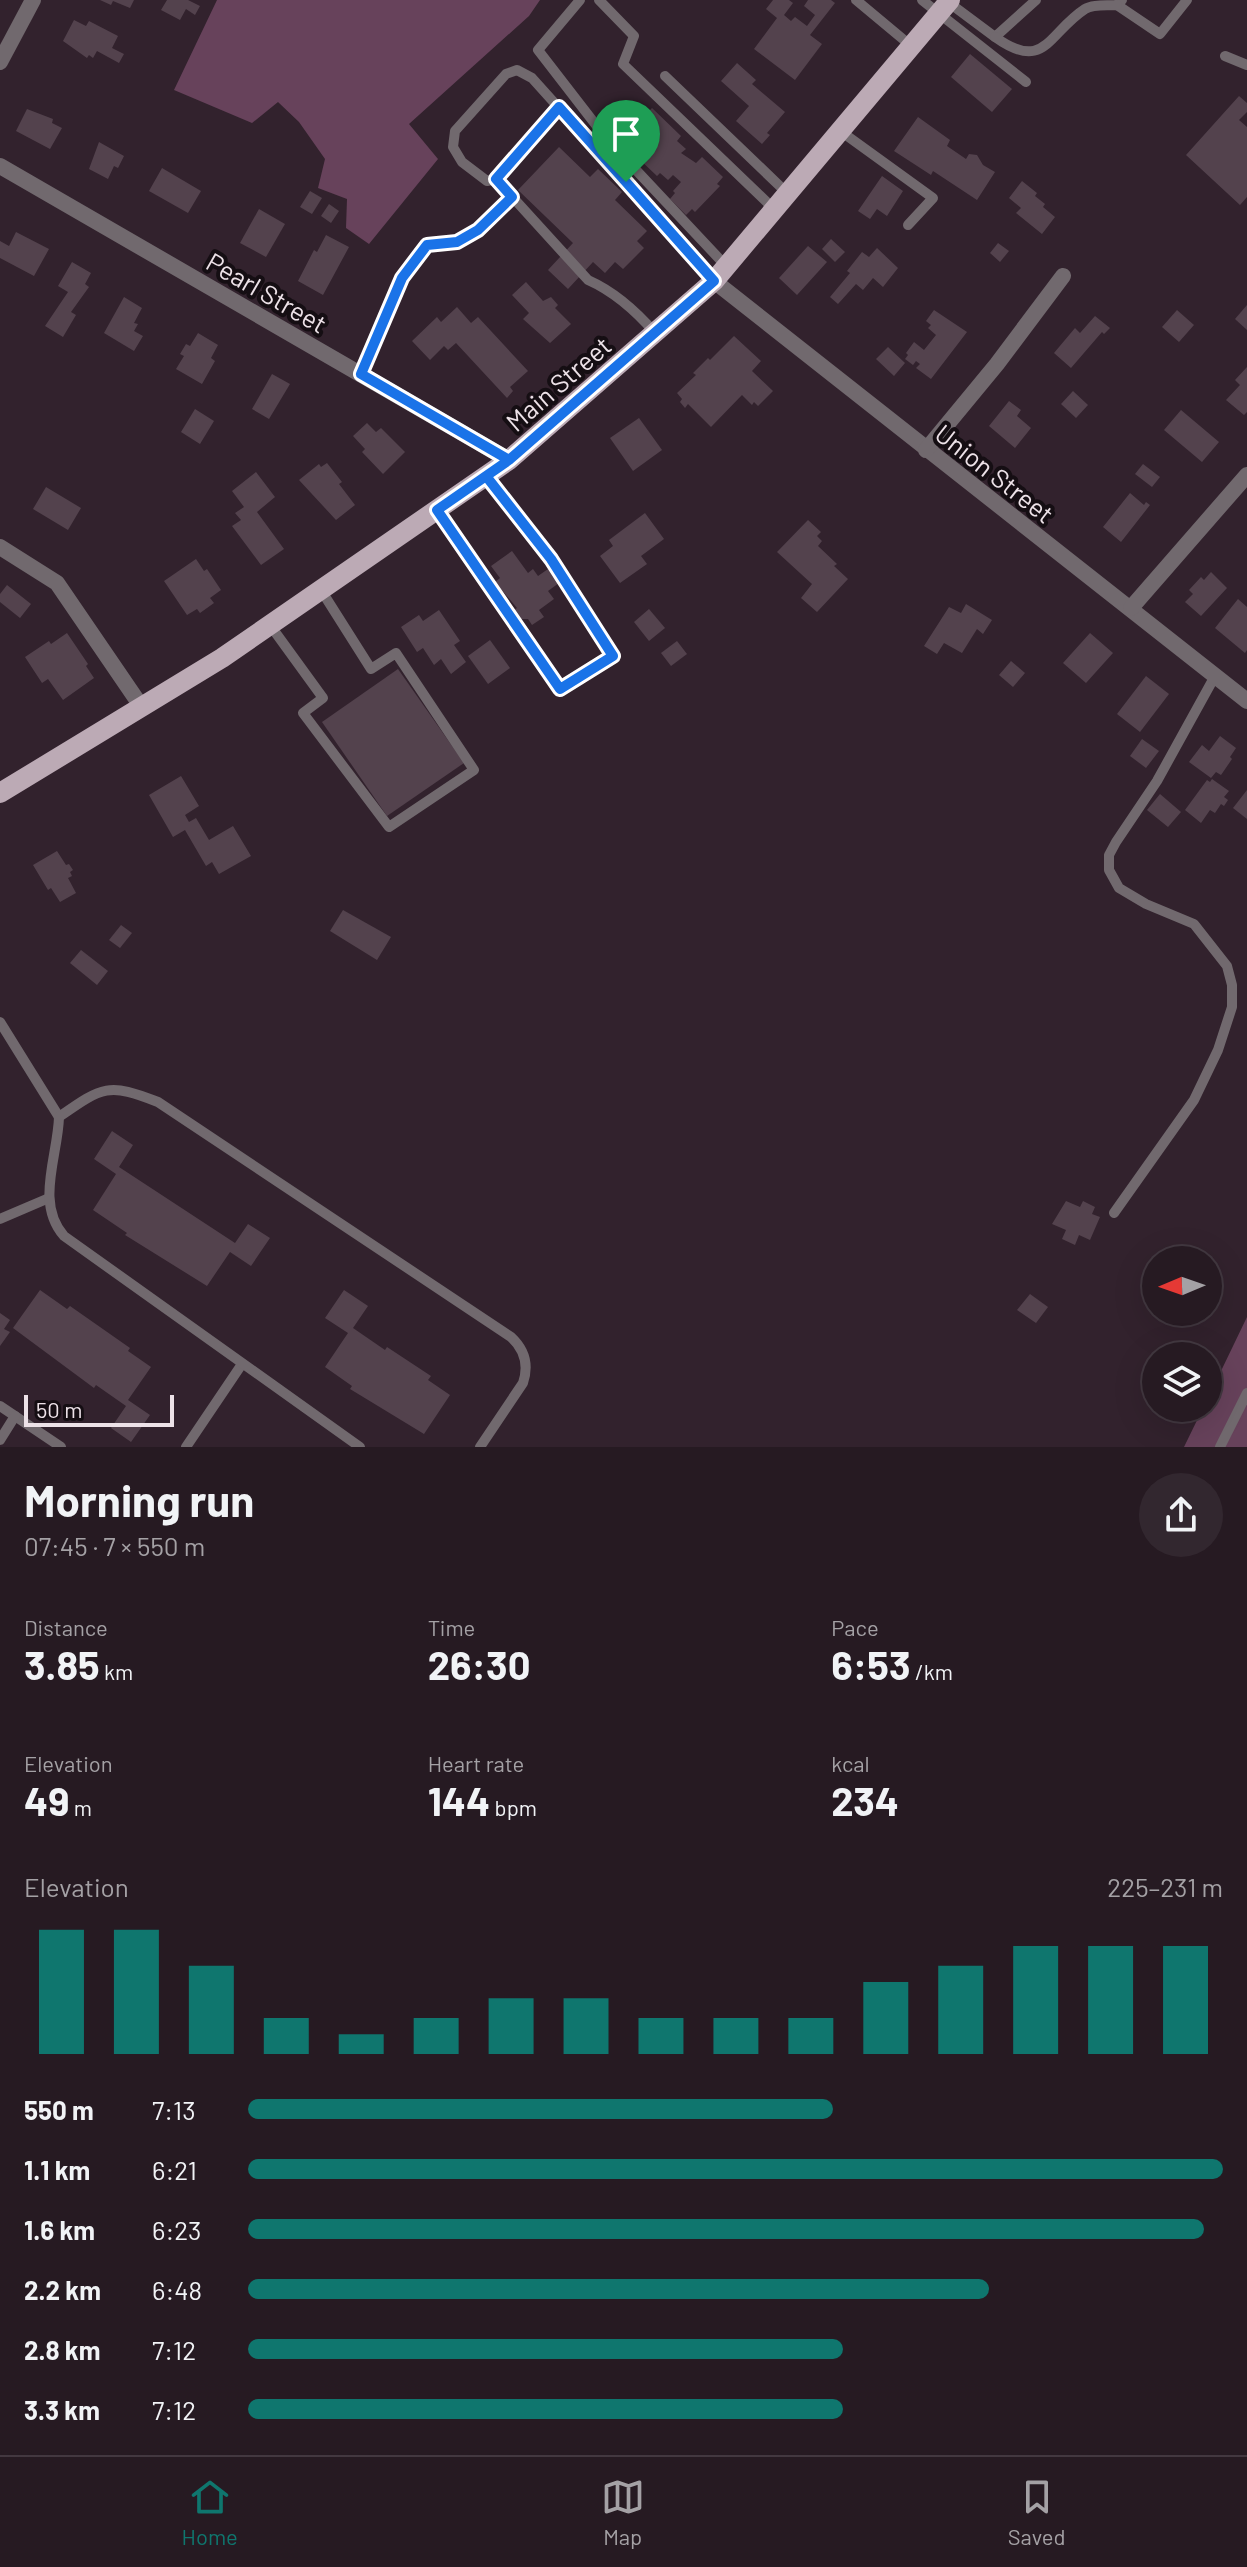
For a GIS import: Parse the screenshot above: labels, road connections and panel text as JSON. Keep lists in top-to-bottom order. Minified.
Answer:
{"streets":{"main road":["Main Street"],"street":["Pearl Street","Union Street"]},"crossings":[["Pearl Street","Main Street"],["Main Street","Union Street"]],"scale_bar":"50 m","north":"left","page":{"scale":"50 m","heading":["Morning run","07:45 · 7 × 550 m"],"stats":[["Distance","3.85 km"],["Time","26:30"],["Pace","6:53 /km"],["Elevation","49 m"],["Heart rate","144 bpm"],["kcal","234"]],"chart":["Elevation","225–231 m"],"list":[{"name":"550 m","note":"7:13"},{"name":"1.1 km","note":"6:21"},{"name":"1.6 km","note":"6:23"},{"name":"2.2 km","note":"6:48"},{"name":"2.8 km","note":"7:12"},{"name":"3.3 km","note":"7:12"}],"tabs":["Home","Map","Saved"]}}
